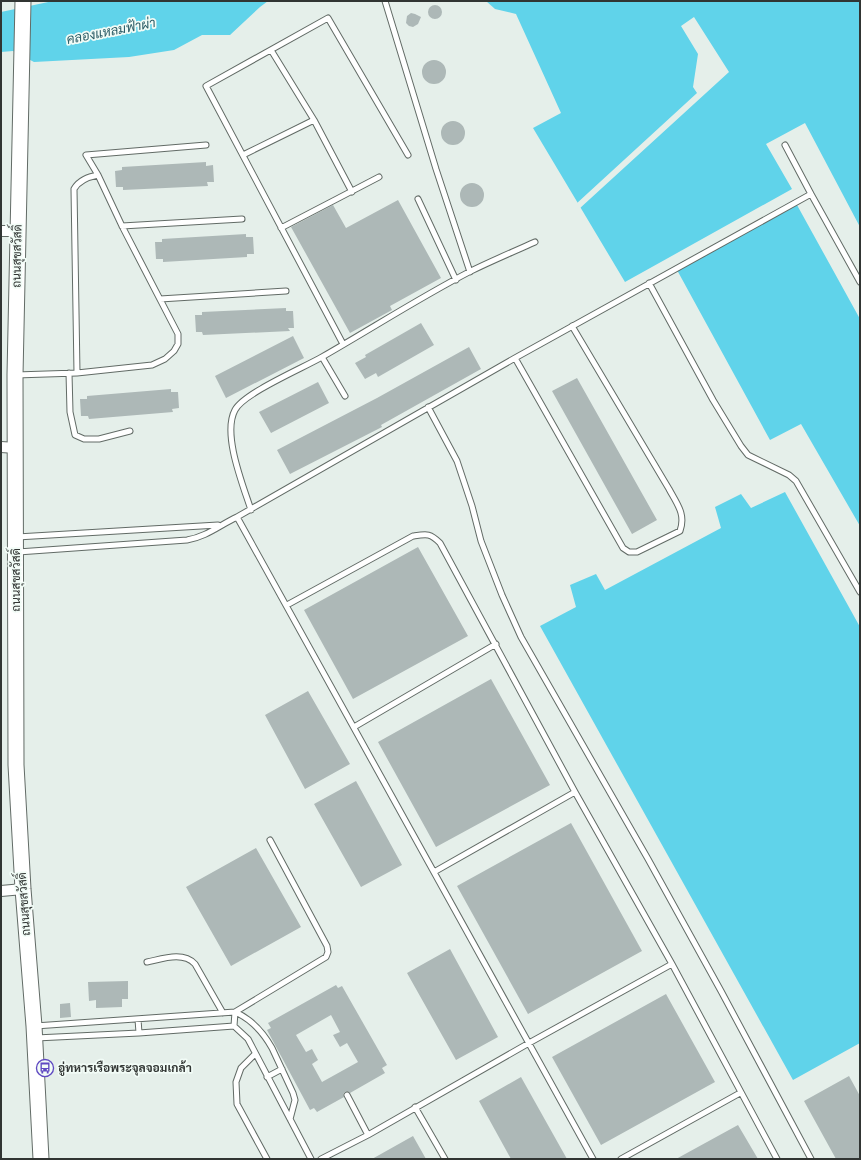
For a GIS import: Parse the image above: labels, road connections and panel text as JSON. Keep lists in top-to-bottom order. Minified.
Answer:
{"streets":{"main road":["ถนนสุขสวัสดิ์"]},"water":["คลองแหลมฟ้าผ่า"],"places":{"bus stop":["อู่ทหารเรือพระจุลจอมเกล้า"]}}
